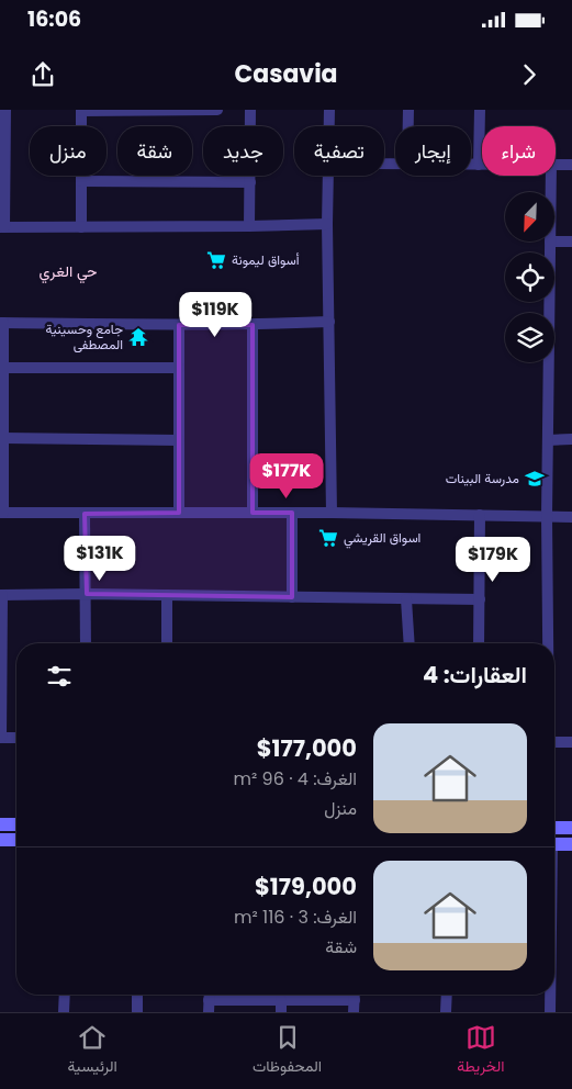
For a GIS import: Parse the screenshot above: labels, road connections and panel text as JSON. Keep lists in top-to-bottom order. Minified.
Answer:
{"districts":["حي الغري"],"places":{"supermarket":["أسواق ليمونة","اسواق القريشي"],"temple":["جامع وحسينية المصطفى"],"school or university":["مدرسة البينات"]},"north":"bottom left","page":{"status":"16:06","header":"Casavia","chip":["شراء","إيجار","تصفية","جديد","شقة","منزل"],"price":["$119K","$177K","$131K","$179K"],"heading":"العقارات: 4","list":[{"name":"$177,000","note":"الغرف: 4 · 96 m² · منزل"},{"name":"$179,000","note":"الغرف: 3 · 116 m² · شقة"}],"tabs":["الخريطة","المحفوظات","الرئيسية"]}}
